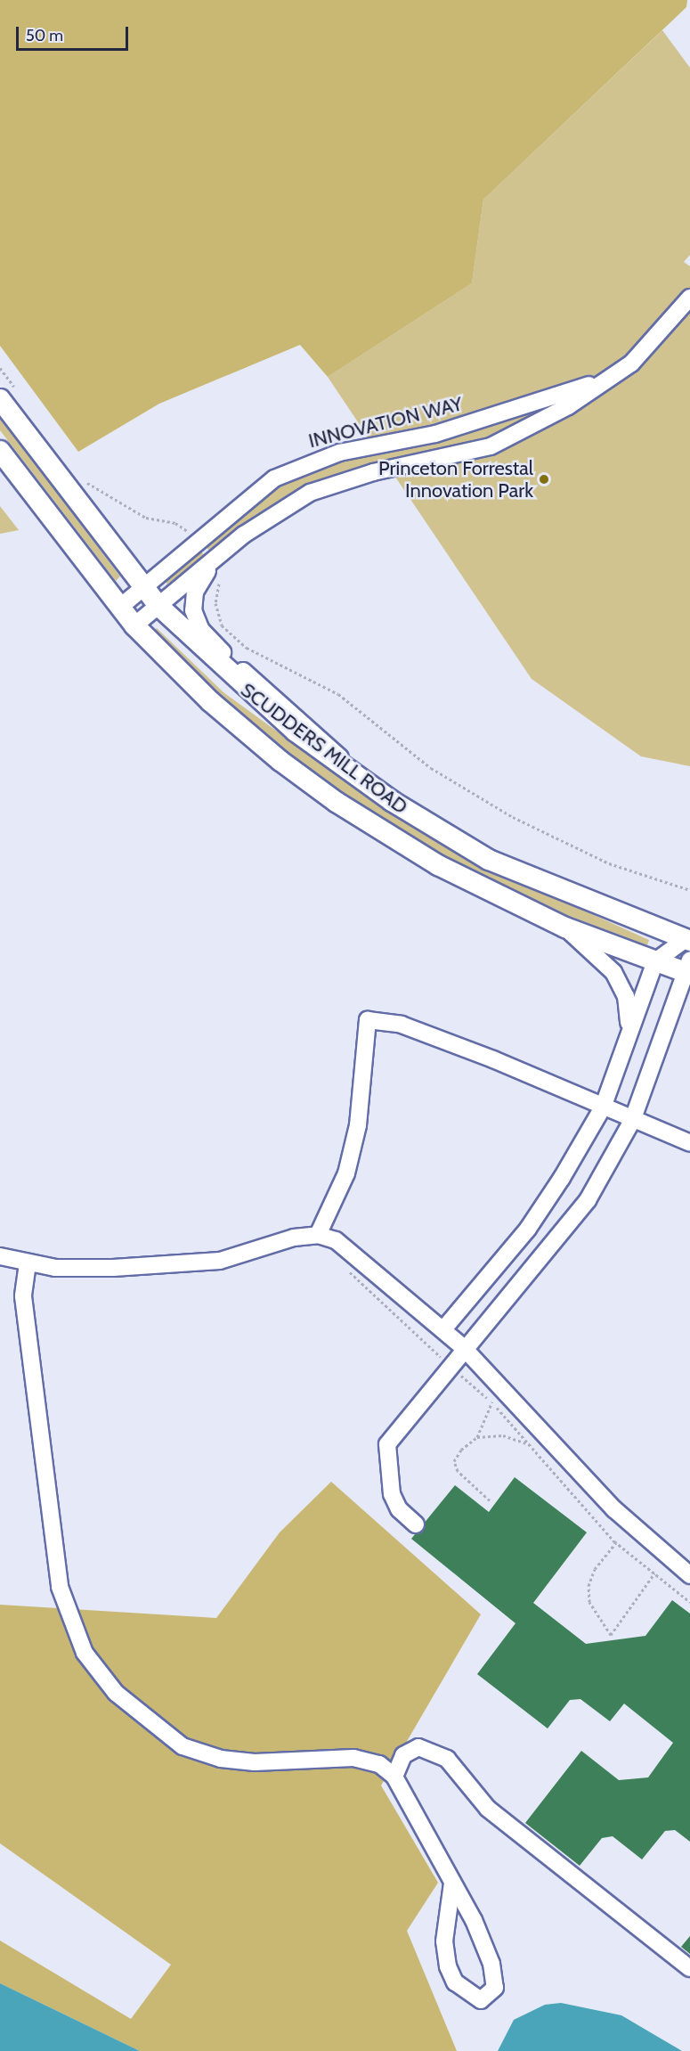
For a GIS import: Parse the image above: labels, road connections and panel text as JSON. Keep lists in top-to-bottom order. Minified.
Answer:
{"streets":{"main road":["SCUDDERS MILL ROAD"],"street":["INNOVATION WAY"]},"crossings":[["INNOVATION WAY","SCUDDERS MILL ROAD"]],"places":["Princeton Forrestal Innovation Park"],"scale_bar":"50 m"}
